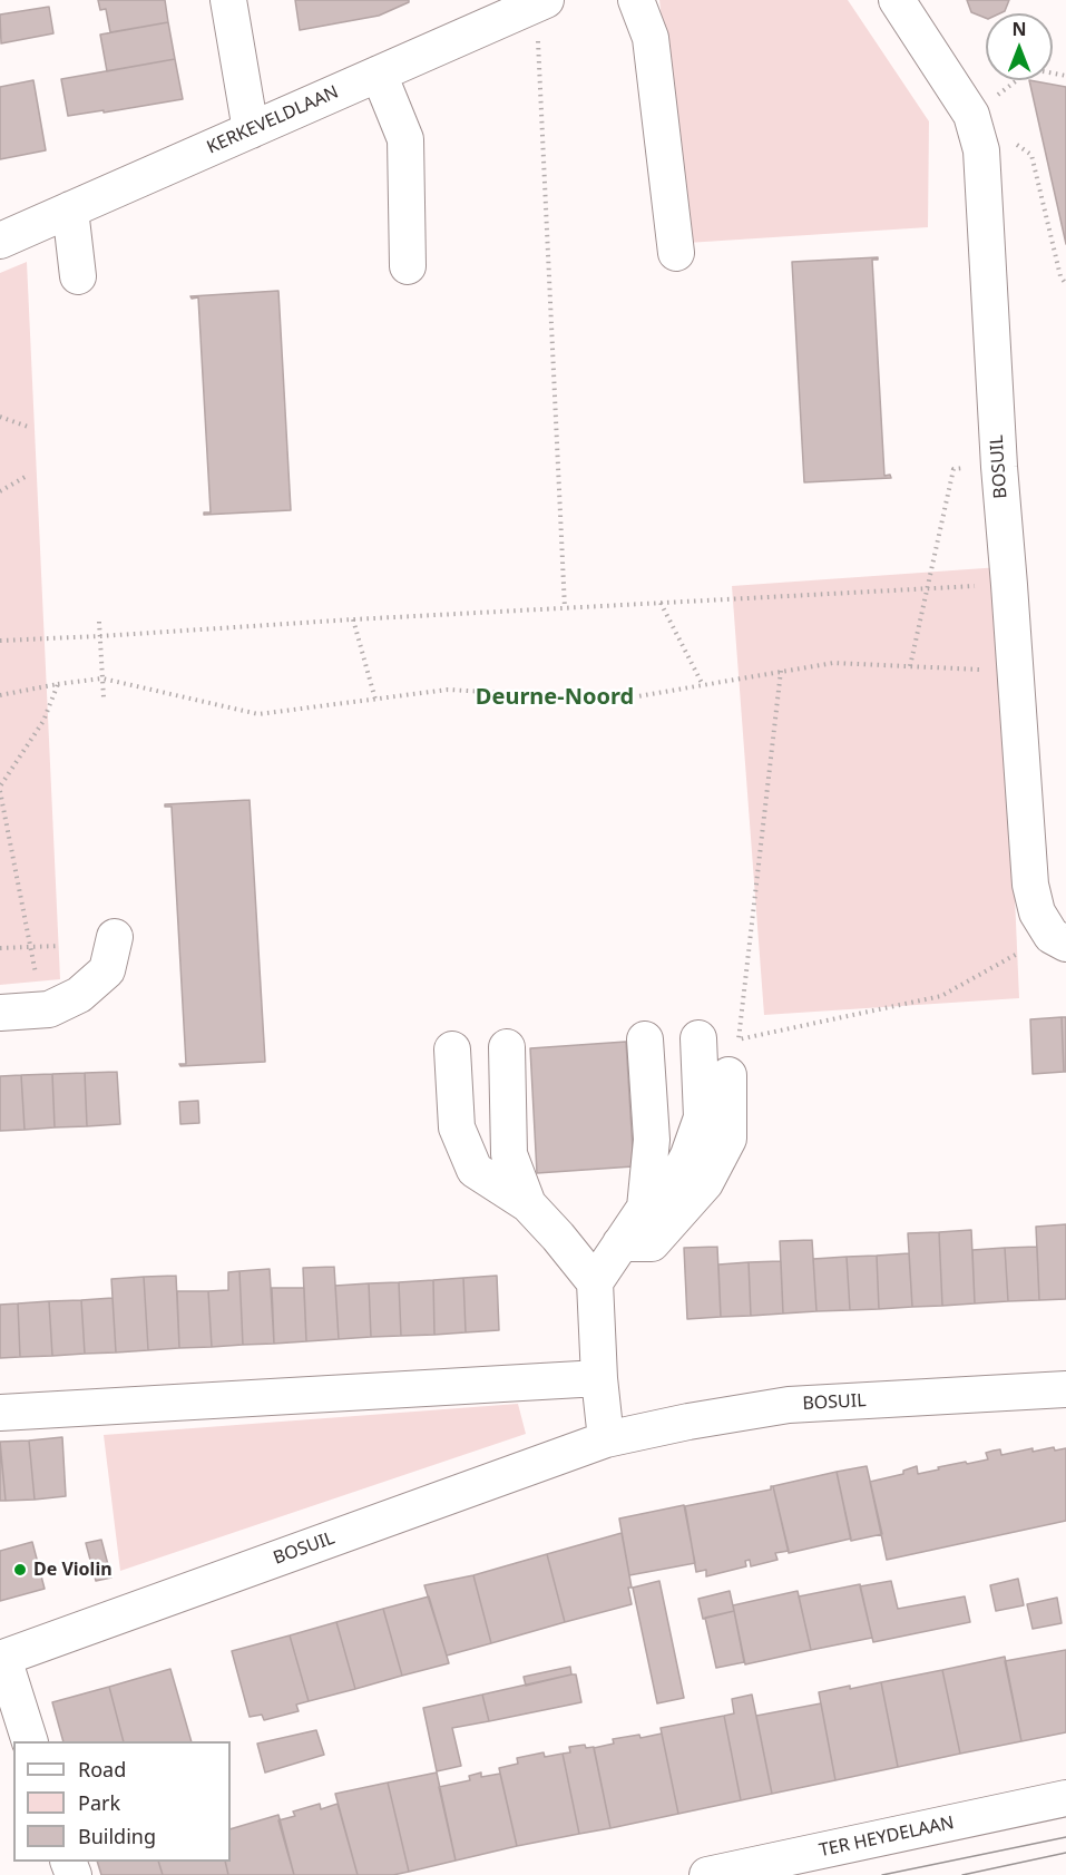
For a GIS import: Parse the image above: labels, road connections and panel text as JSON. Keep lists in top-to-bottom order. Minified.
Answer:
{"streets":{"street":["KERKEVELDLAAN","BOSUIL","TER HEYDELAAN"]},"districts":["Deurne-Noord"],"places":["De Violin"],"legend":["Road","Park","Building"],"north":"top"}
